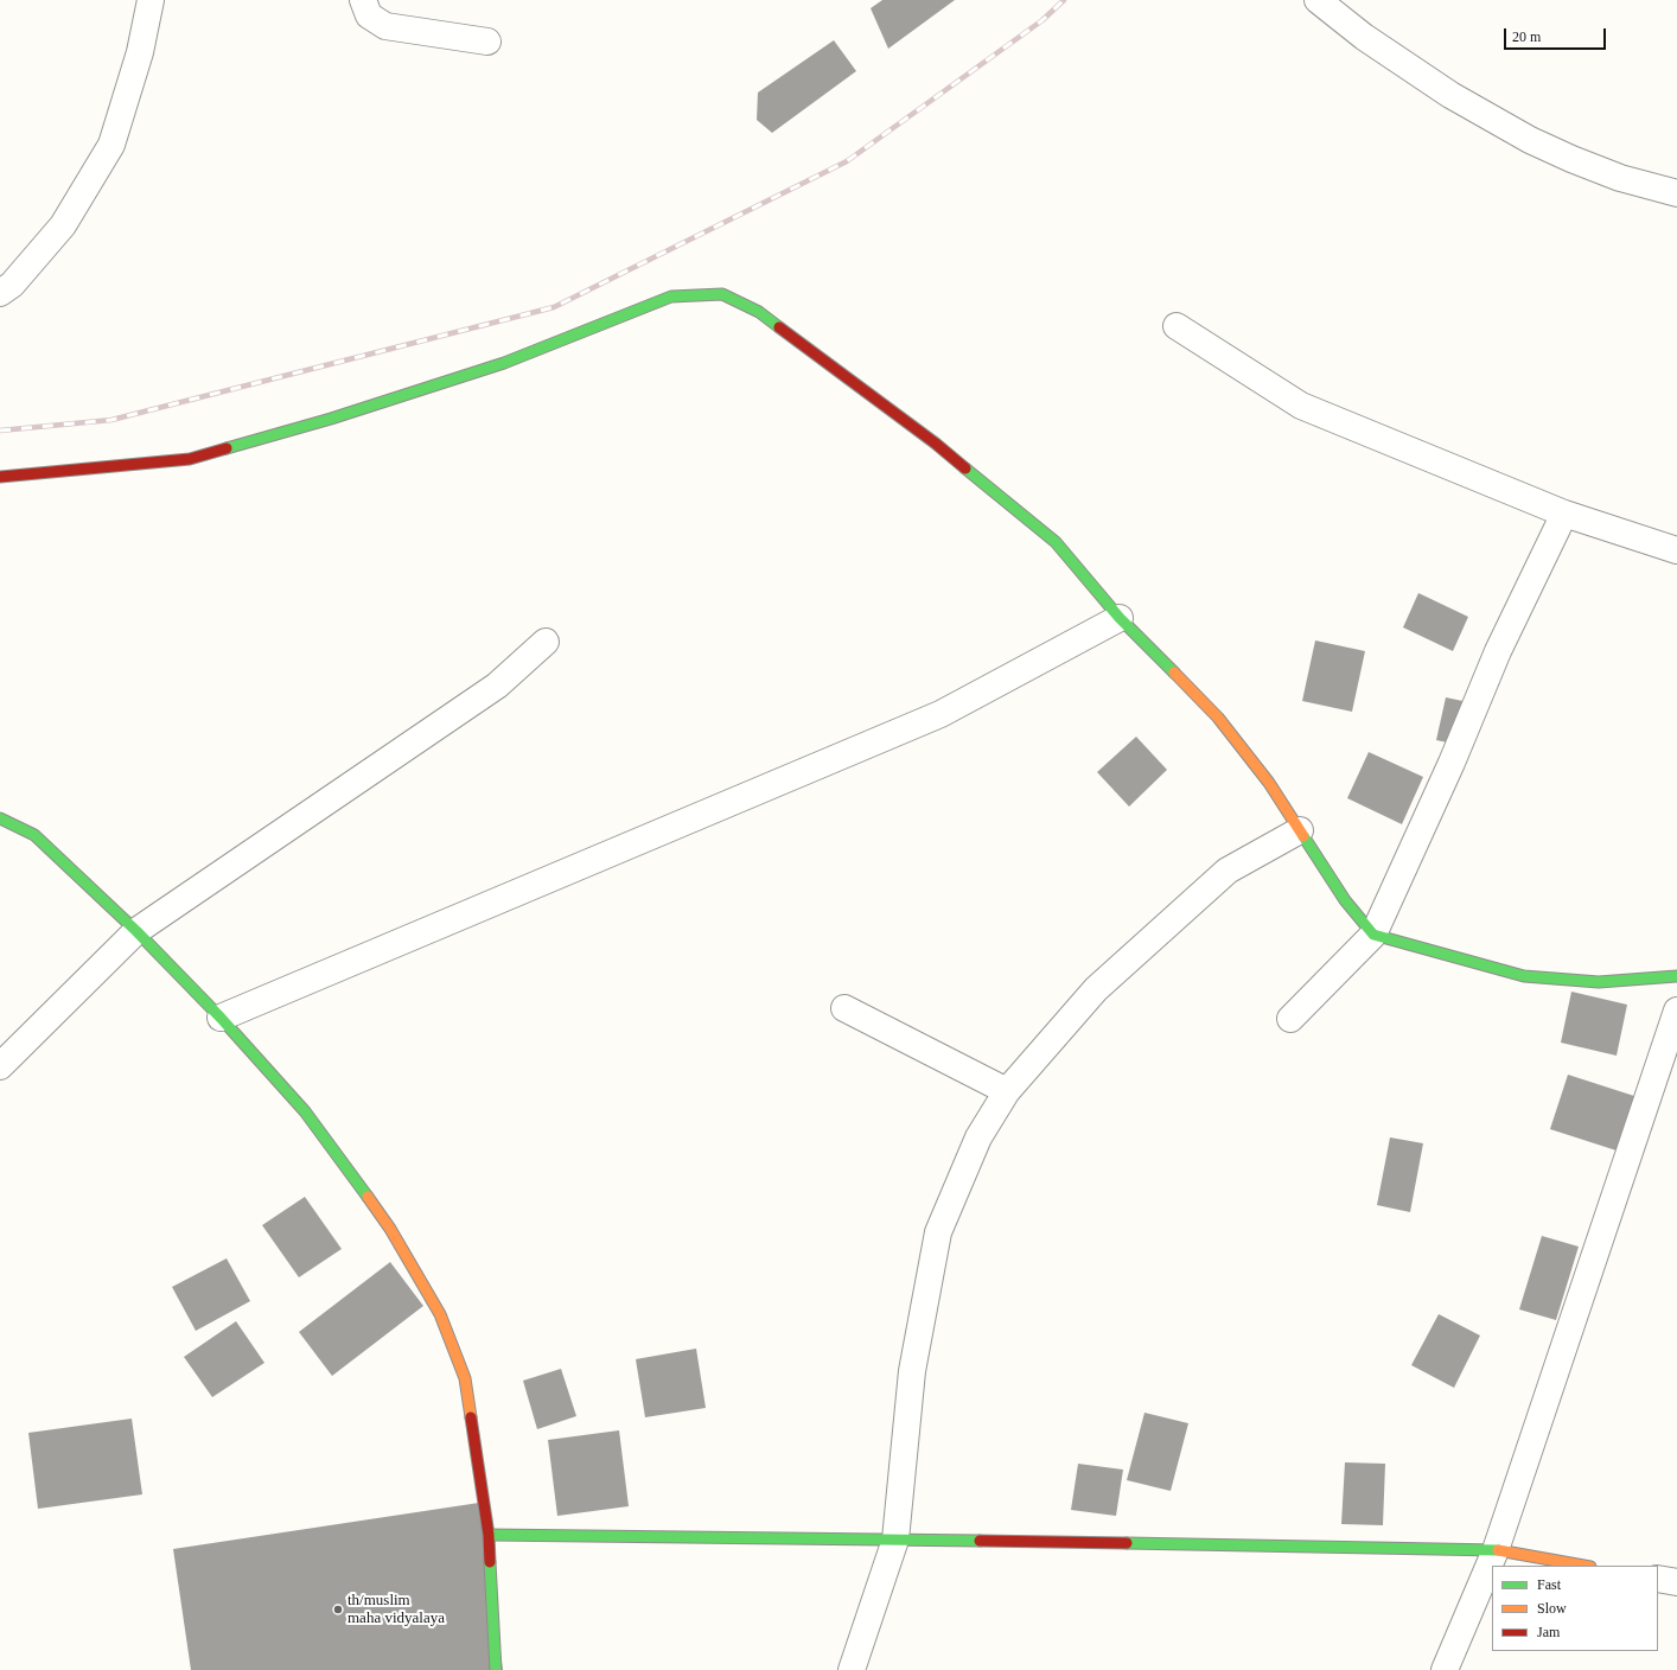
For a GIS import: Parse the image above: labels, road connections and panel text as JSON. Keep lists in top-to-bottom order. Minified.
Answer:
{"places":["th/muslim maha vidyalaya"],"legend":["Fast","Slow","Jam"],"scale_bar":"20 m"}
